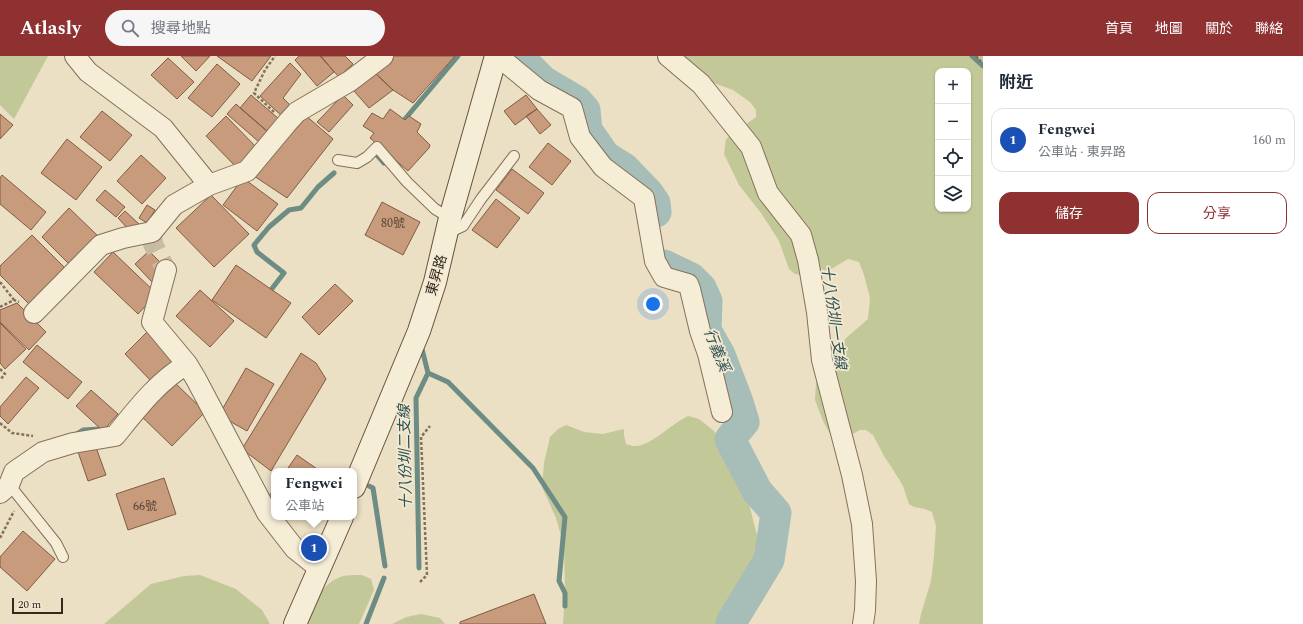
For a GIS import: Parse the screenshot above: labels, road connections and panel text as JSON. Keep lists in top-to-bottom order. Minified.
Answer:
{"streets":{"street":["東昇路"]},"water":["十八份圳一支線","行義溪","十八份圳二支線"],"house_numbers":["80號","66號"],"scale_bar":"20 m","page":{"header":"Atlasly","search":"搜尋地點","nav":["首頁","地圖","關於","聯絡"],"heading":"附近","map_buttons":["+","−"],"list":[{"mark":"1","name":"Fengwei","note":"公車站 · 東昇路","value":"160 m"}],"buttons":["儲存","分享"],"popup":["Fengwei","公車站"],"pins":"1","scale":"20 m"}}
